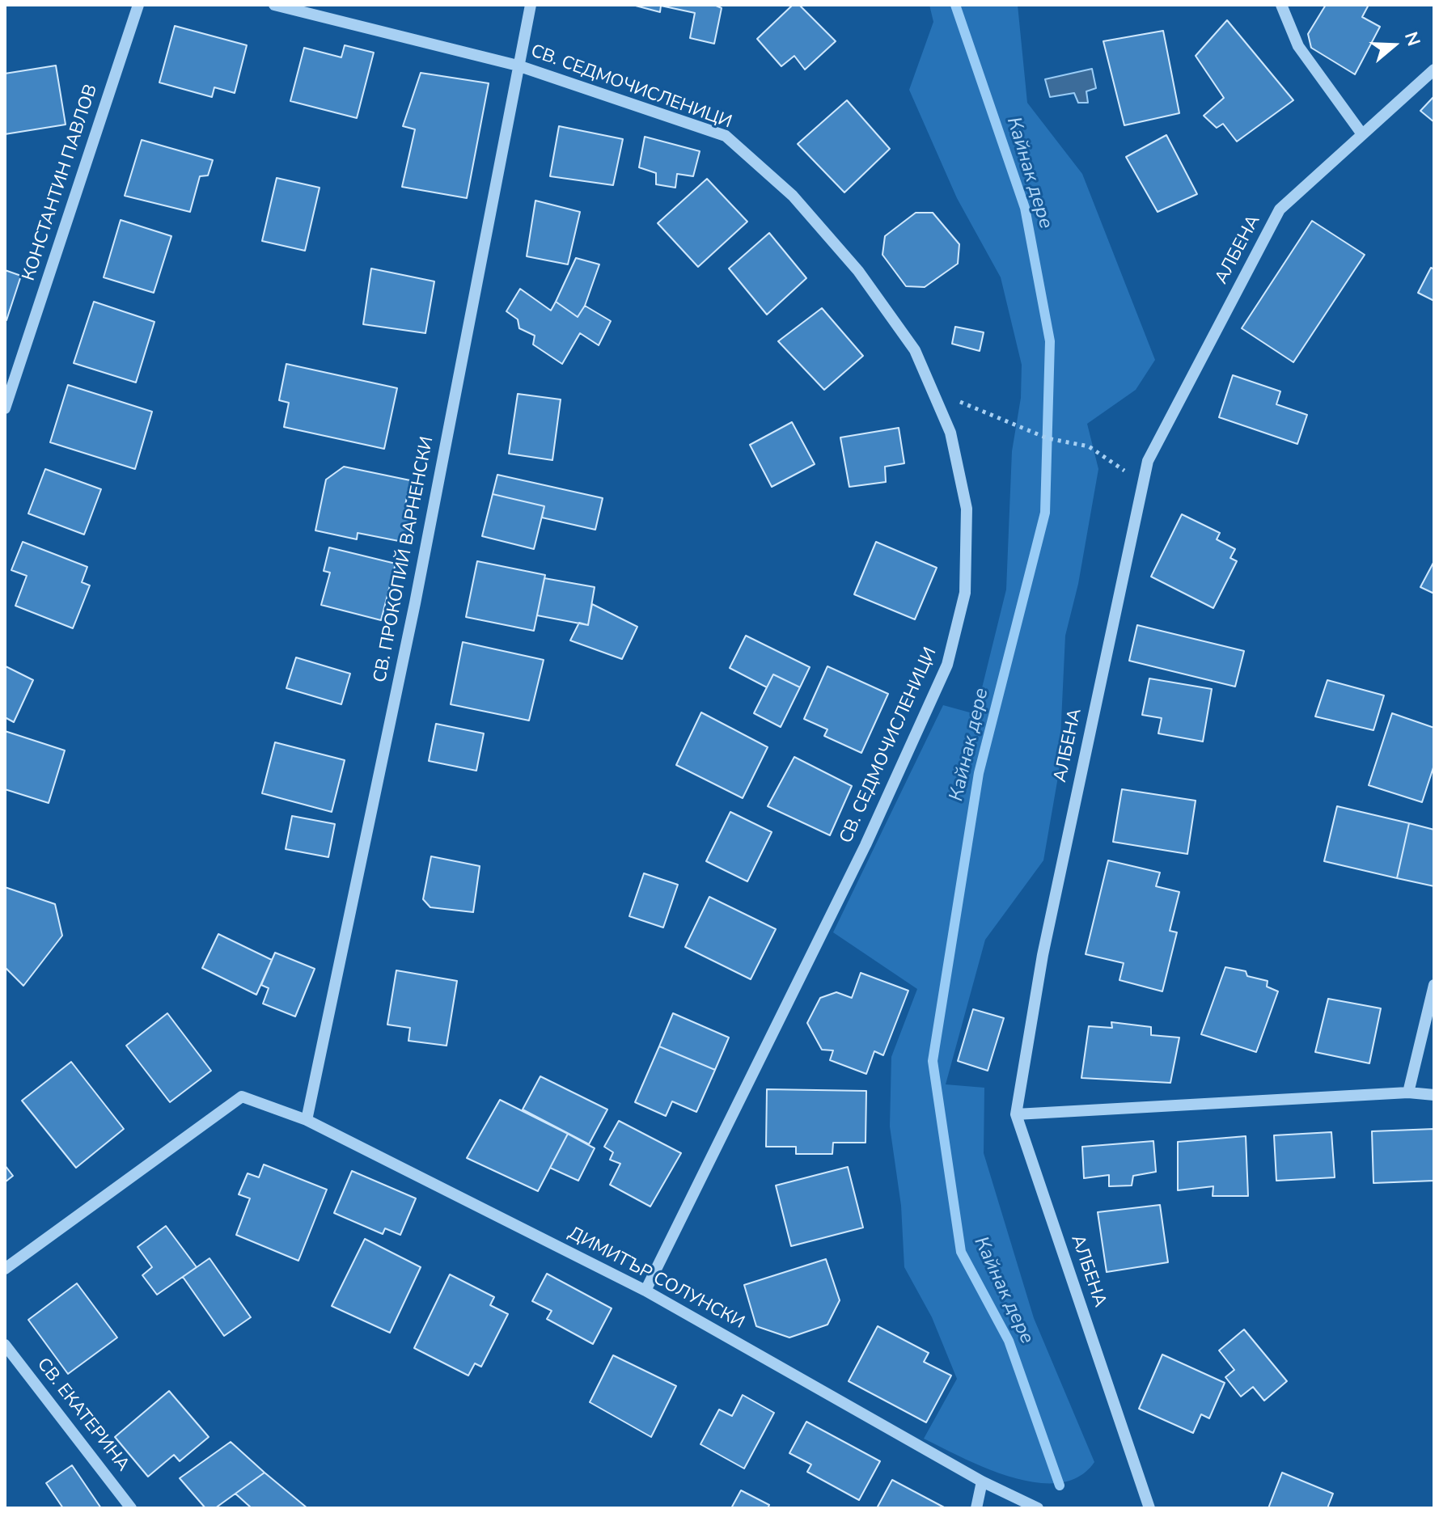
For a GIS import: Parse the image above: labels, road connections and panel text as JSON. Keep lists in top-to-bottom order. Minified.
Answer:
{"streets":{"street":["СВ. СЕДМОЧИСЛЕНИЦИ","КОНСТАНТИН ПАВЛОВ","АЛБЕНА","СВ. ПРОКОПИЙ ВАРНЕНСКИ","ДИМИТЪР СОЛУНСКИ","СВ. ЕКАТЕРИНА"]},"crossings":[["СВ. СЕДМОЧИСЛЕНИЦИ","СВ. ПРОКОПИЙ ВАРНЕНСКИ"],["СВ. СЕДМОЧИСЛЕНИЦИ","ДИМИТЪР СОЛУНСКИ"],["СВ. ПРОКОПИЙ ВАРНЕНСКИ","ДИМИТЪР СОЛУНСКИ"]],"water":["Кайнак дере"],"north":"right"}
